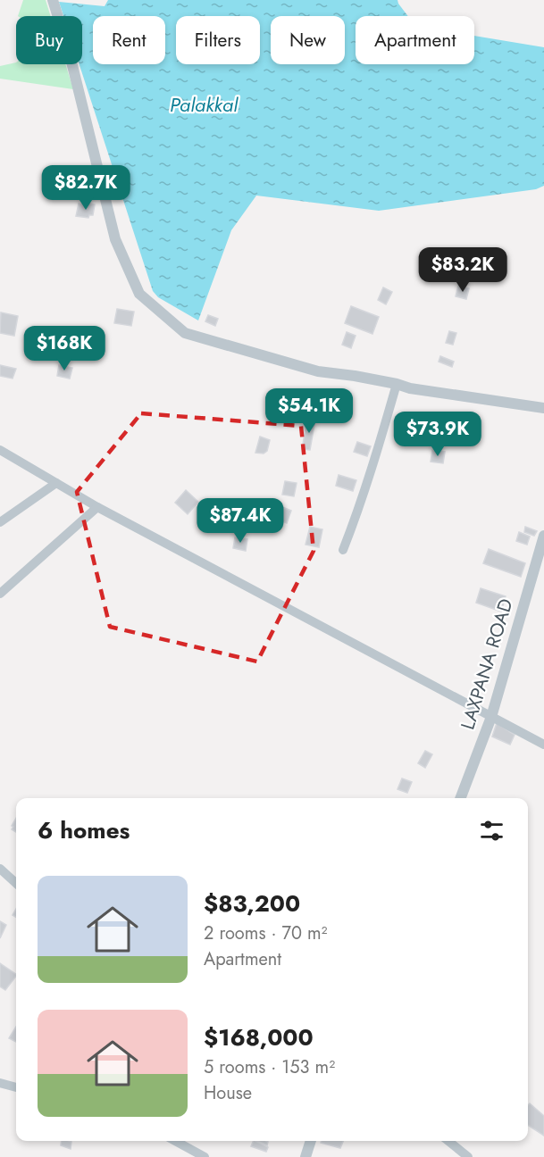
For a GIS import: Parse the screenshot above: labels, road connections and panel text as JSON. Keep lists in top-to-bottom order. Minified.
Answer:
{"streets":{"street":["LAXPANA ROAD"]},"water":["Palakkal"],"page":{"chip":["Buy","Rent","Filters","New","Apartment"],"price":["$82.7K","$83.2K","$168K","$54.1K","$73.9K","$87.4K"],"heading":"6 homes","list":[{"name":"$83,200","note":"2 rooms · 70 m² · Apartment"},{"name":"$168,000","note":"5 rooms · 153 m² · House"}]}}
